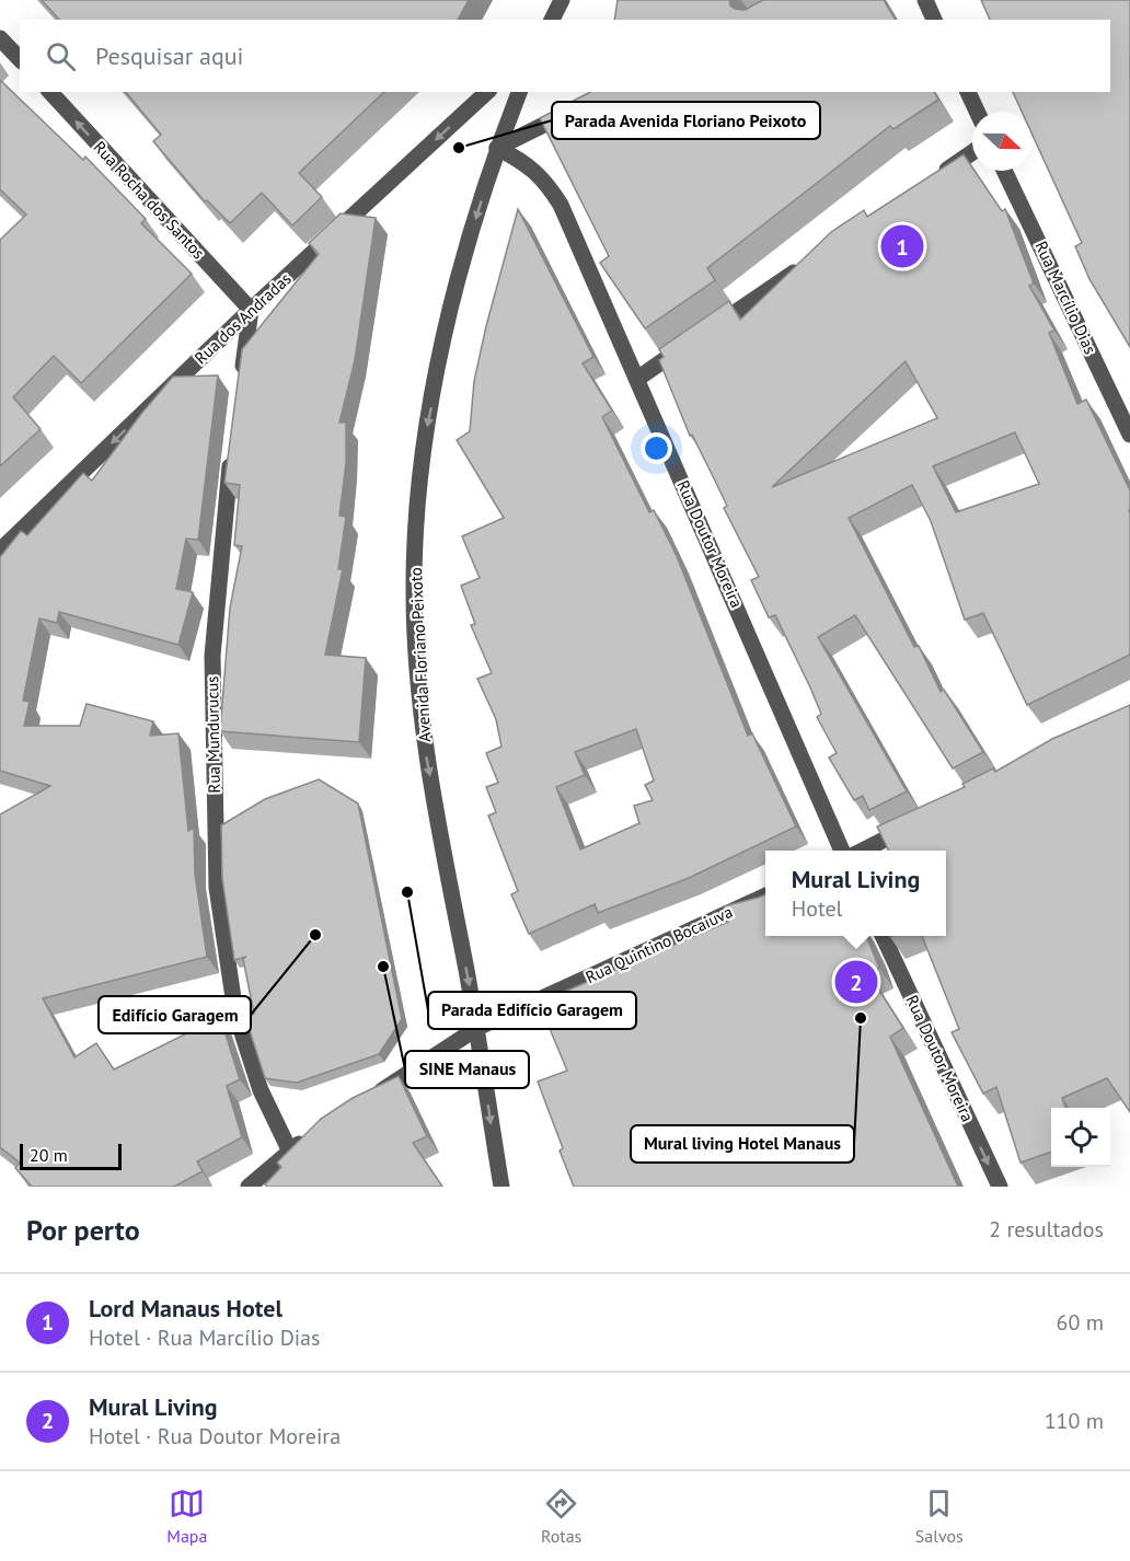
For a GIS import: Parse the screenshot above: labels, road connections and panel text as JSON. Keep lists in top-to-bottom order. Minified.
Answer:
{"streets":{"street":["Rua Rocha dos Santos","Rua Marcílio Dias","Rua dos Andradas","Rua Doutor Moreira","Avenida Floriano Peixoto","Rua Mundurucus","Rua Quintino Bocaiuva"]},"crossings":[["Rua Rocha dos Santos","Rua dos Andradas"],["Rua Doutor Moreira","Avenida Floriano Peixoto"],["Avenida Floriano Peixoto","Rua Quintino Bocaiuva"]],"one_way":["Rua Rocha dos Santos","Rua dos Andradas","Avenida Floriano Peixoto"],"places":["Parada Avenida Floriano Peixoto","Parada Edifício Garagem","Edifício Garagem","SINE Manaus","Mural living Hotel Manaus"],"scale_bar":"20 m","north":"right","page":{"search":"Pesquisar aqui","pins":["1","2"],"popup":["Mural Living","Hotel"],"scale":"20 m","heading":["Por perto","2 resultados"],"list":[{"mark":"1","name":"Lord Manaus Hotel","note":"Hotel · Rua Marcílio Dias","value":"60 m"},{"mark":"2","name":"Mural Living","note":"Hotel · Rua Doutor Moreira","value":"110 m"}],"nav":["Mapa","Rotas","Salvos"]}}
